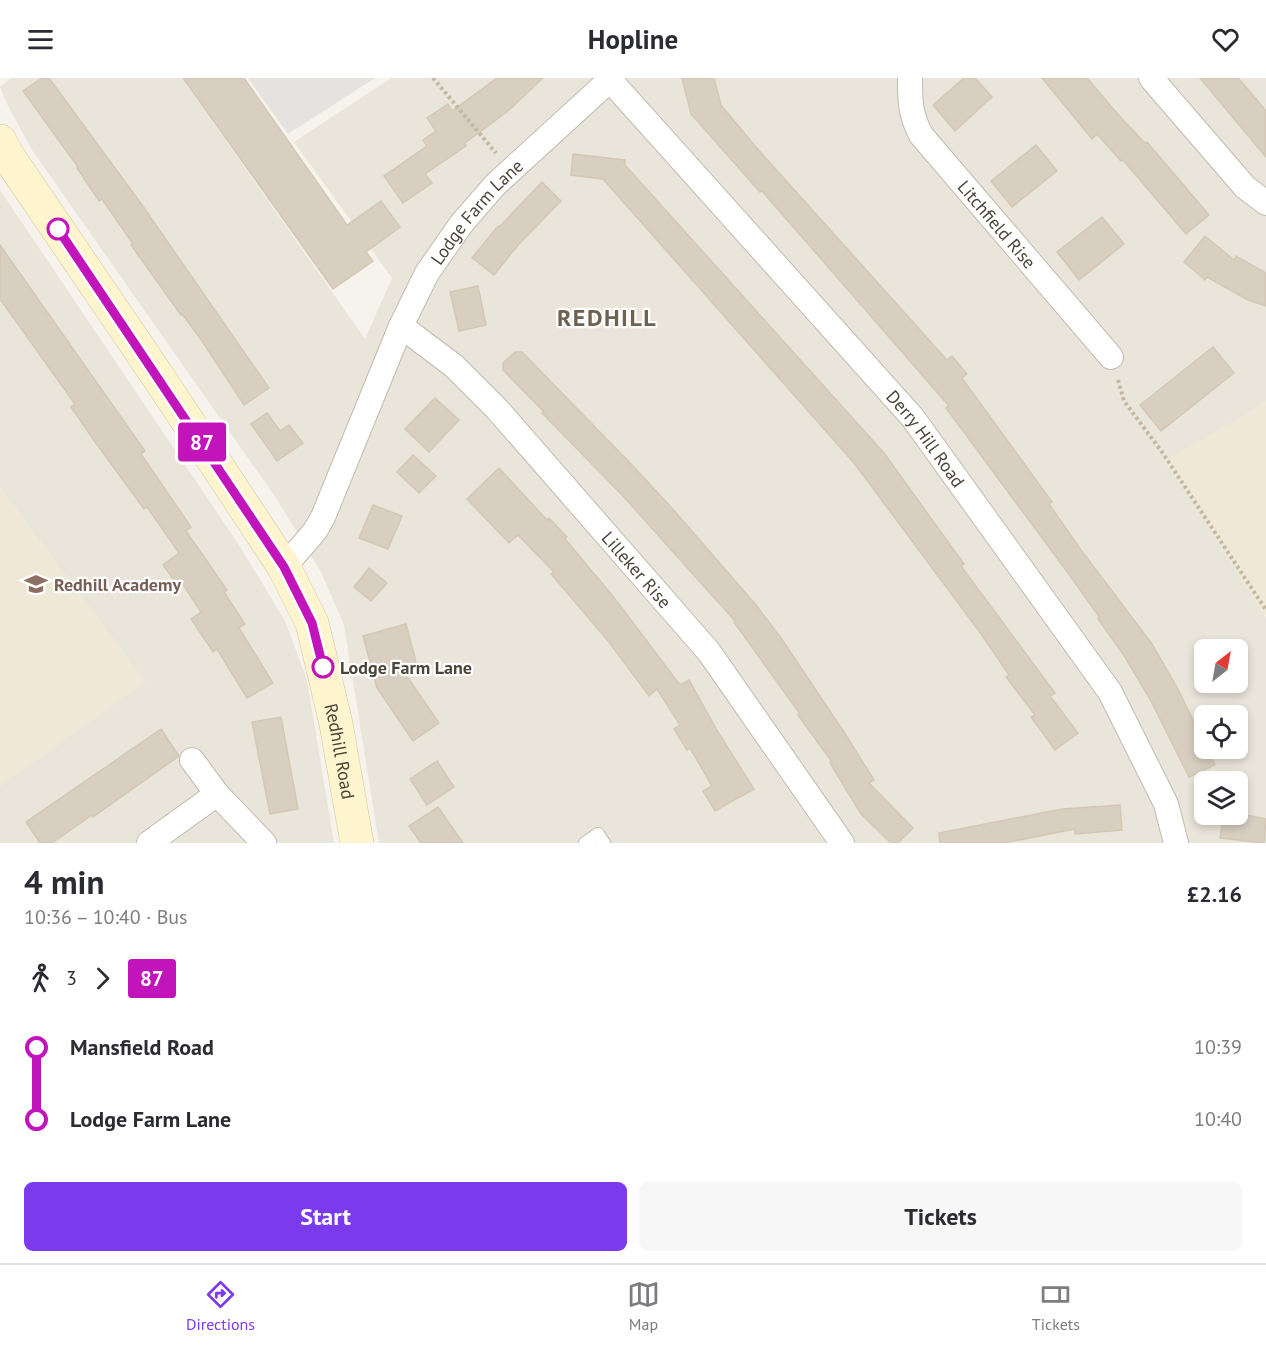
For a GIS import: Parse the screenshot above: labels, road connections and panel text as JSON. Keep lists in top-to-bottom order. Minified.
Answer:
{"streets":{"street":["Lodge Farm Lane","Litchfield Rise","Derry Hill Road","Lilleker Rise","Redhill Road"]},"crossings":[["Lodge Farm Lane","Derry Hill Road"],["Lodge Farm Lane","Lilleker Rise"],["Lodge Farm Lane","Redhill Road"]],"districts":["REDHILL"],"places":{"school or university":["Redhill Academy"],"other":["Lodge Farm Lane"]},"lines":["bus line 87"],"north":"top right","page":{"header":"Hopline","on_map":"87","heading":["4 min","10:36 – 10:40 · Bus","£2.16"],"legs":["3","87"],"list":[{"name":"Mansfield Road","value":"10:39"},{"name":"Lodge Farm Lane","value":"10:40"}],"buttons":["Start","Tickets"],"tabs":["Directions","Map","Tickets"]}}
